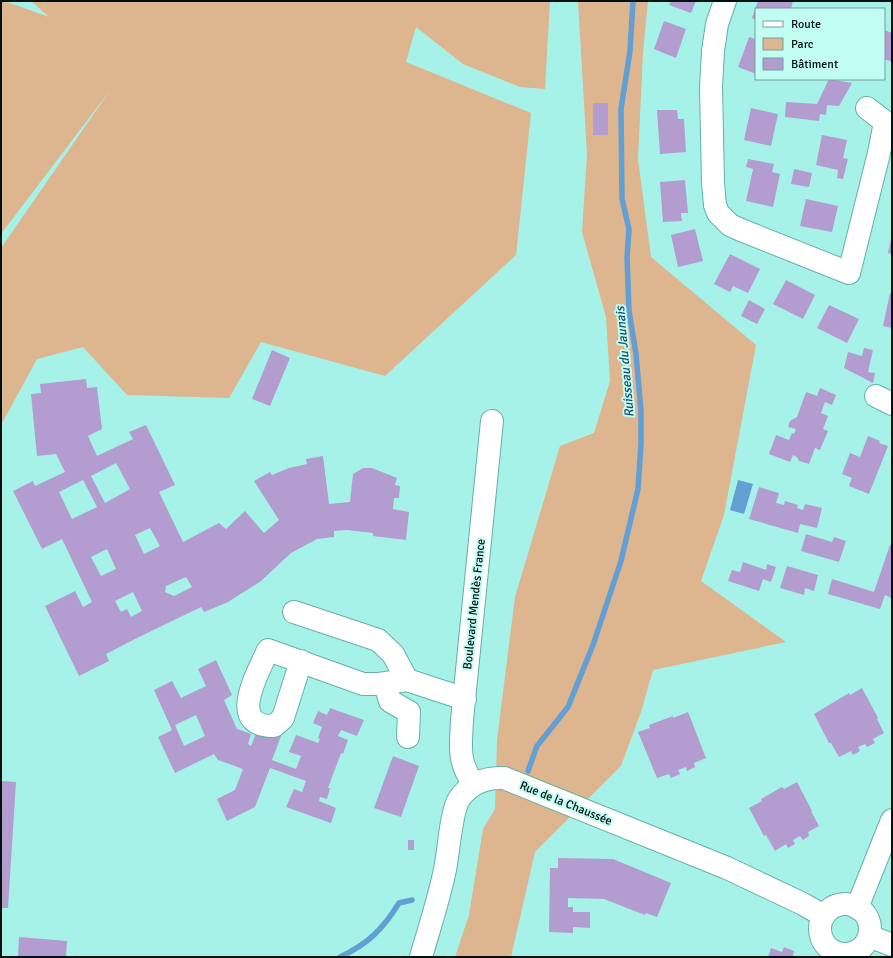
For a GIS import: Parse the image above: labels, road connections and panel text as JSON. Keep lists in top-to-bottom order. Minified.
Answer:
{"streets":{"street":["Boulevard Mendès France","Rue de la Chaussée"]},"crossings":[["Boulevard Mendès France","Rue de la Chaussée"]],"water":["Ruisseau du Jaunais"],"legend":["Route","Parc","Bâtiment"]}
